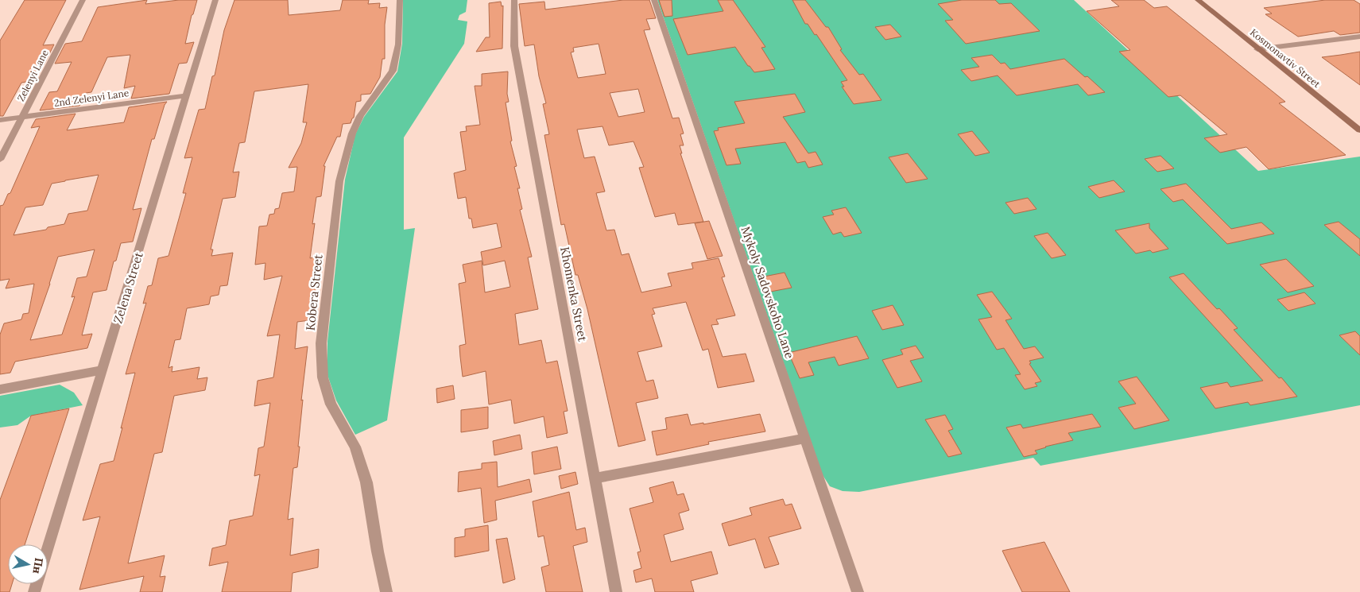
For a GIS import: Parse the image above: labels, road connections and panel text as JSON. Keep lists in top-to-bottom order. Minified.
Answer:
{"streets":{"street":["Kosmonavtiv Street","Zelenyi Lane","2nd Zelenyi Lane","Zelena Street","Kobera Street","Mykoly Sadovskoho Lane","Khomenka Street"]},"crossings":[["Zelenyi Lane","2nd Zelenyi Lane"],["2nd Zelenyi Lane","Zelena Street"]],"north":"right"}
